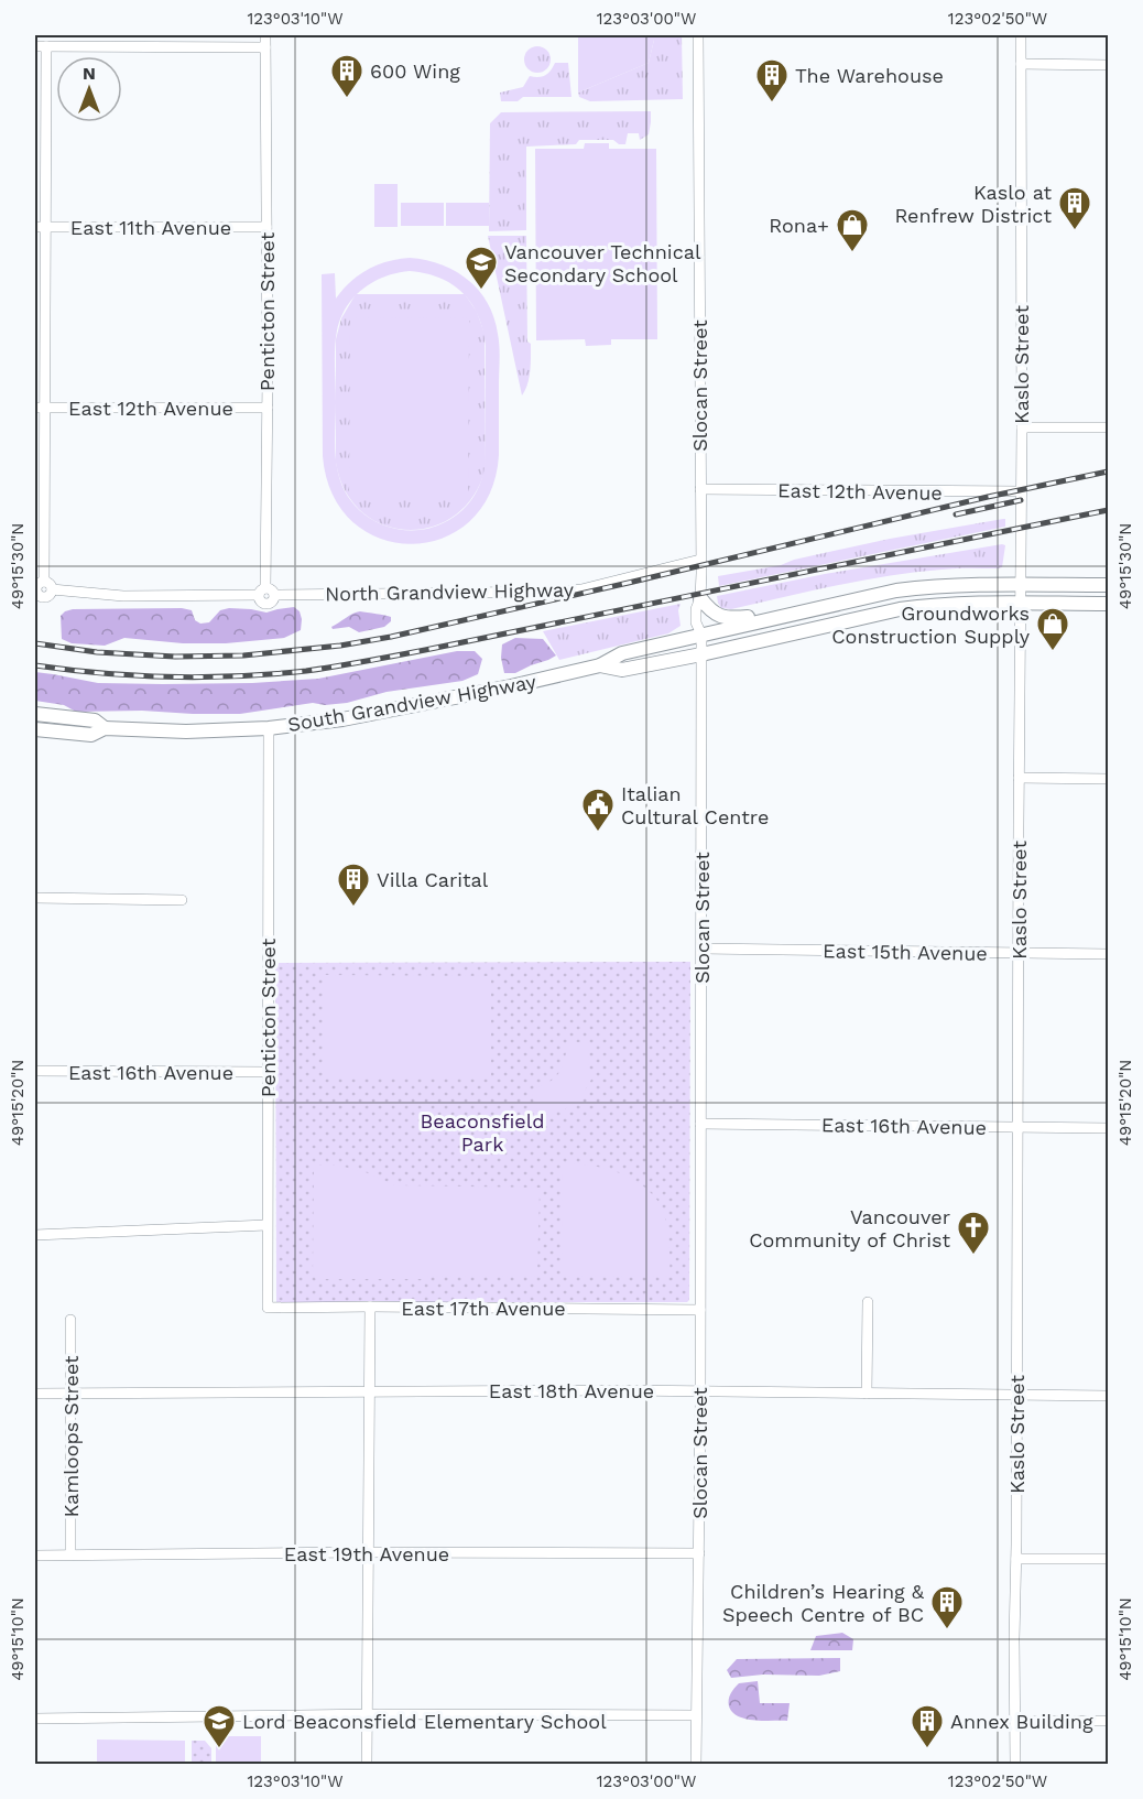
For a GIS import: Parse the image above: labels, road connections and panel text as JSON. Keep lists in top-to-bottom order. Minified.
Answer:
{"streets":{"main road":["South Grandview Highway"],"street":["East 11th Avenue","Penticton Street","Kaslo Street","Slocan Street","East 12th Avenue","North Grandview Highway","East 15th Avenue","East 16th Avenue","East 17th Avenue","East 18th Avenue","Kamloops Street","East 19th Avenue"]},"crossings":[["East 11th Avenue","Penticton Street"],["Penticton Street","East 12th Avenue"],["Penticton Street","North Grandview Highway"],["Penticton Street","South Grandview Highway"],["Penticton Street","East 16th Avenue"],["Penticton Street","East 17th Avenue"],["Kaslo Street","East 12th Avenue"],["Kaslo Street","South Grandview Highway"],["Kaslo Street","East 15th Avenue"],["Kaslo Street","East 16th Avenue"],["Kaslo Street","East 18th Avenue"],["Slocan Street","East 12th Avenue"],["Slocan Street","North Grandview Highway"],["Slocan Street","South Grandview Highway"],["Slocan Street","East 15th Avenue"],["Slocan Street","East 16th Avenue"],["Slocan Street","East 17th Avenue"],["Slocan Street","East 18th Avenue"],["Slocan Street","East 19th Avenue"],["East 18th Avenue","Kamloops Street"],["Kamloops Street","East 19th Avenue"]],"parks":["Beaconsfield Park"],"places":{"building":["600 Wing","The Warehouse","Kaslo at Renfrew District","Villa Carital","Children’s Hearing & Speech Centre of BC","Annex Building"],"shop":["Rona+","Groundworks Construction Supply"],"school or university":["Vancouver Technical Secondary School","Lord Beaconsfield Elementary School"],"public building":["Italian Cultural Centre"],"church":["Vancouver Community of Christ"]},"north":"top","coordinates":["123°03'10\"W","123°03'00\"W","123°02'50\"W","49°15'30\"N","49°15'20\"N","49°15'10\"N"]}
